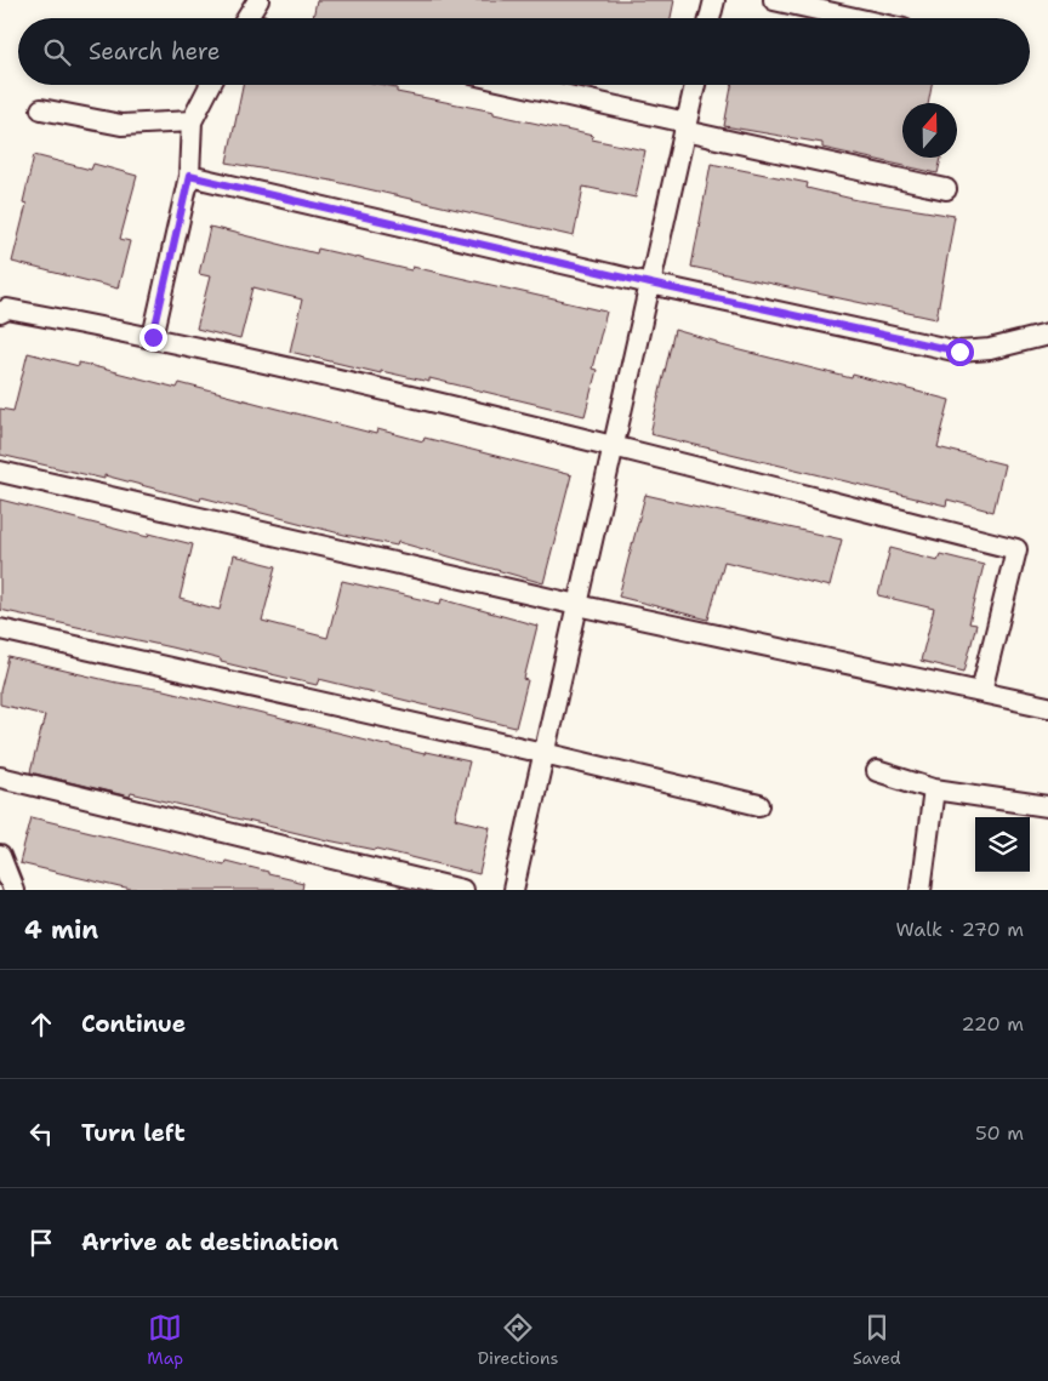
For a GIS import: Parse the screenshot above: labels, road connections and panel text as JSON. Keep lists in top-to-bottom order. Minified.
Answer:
{"north":"top","page":{"search":"Search here","heading":["4 min","Walk · 270 m"],"list":[["Continue","220 m"],["Turn left","50 m"],"Arrive at destination"],"nav":["Map","Directions","Saved"]}}
